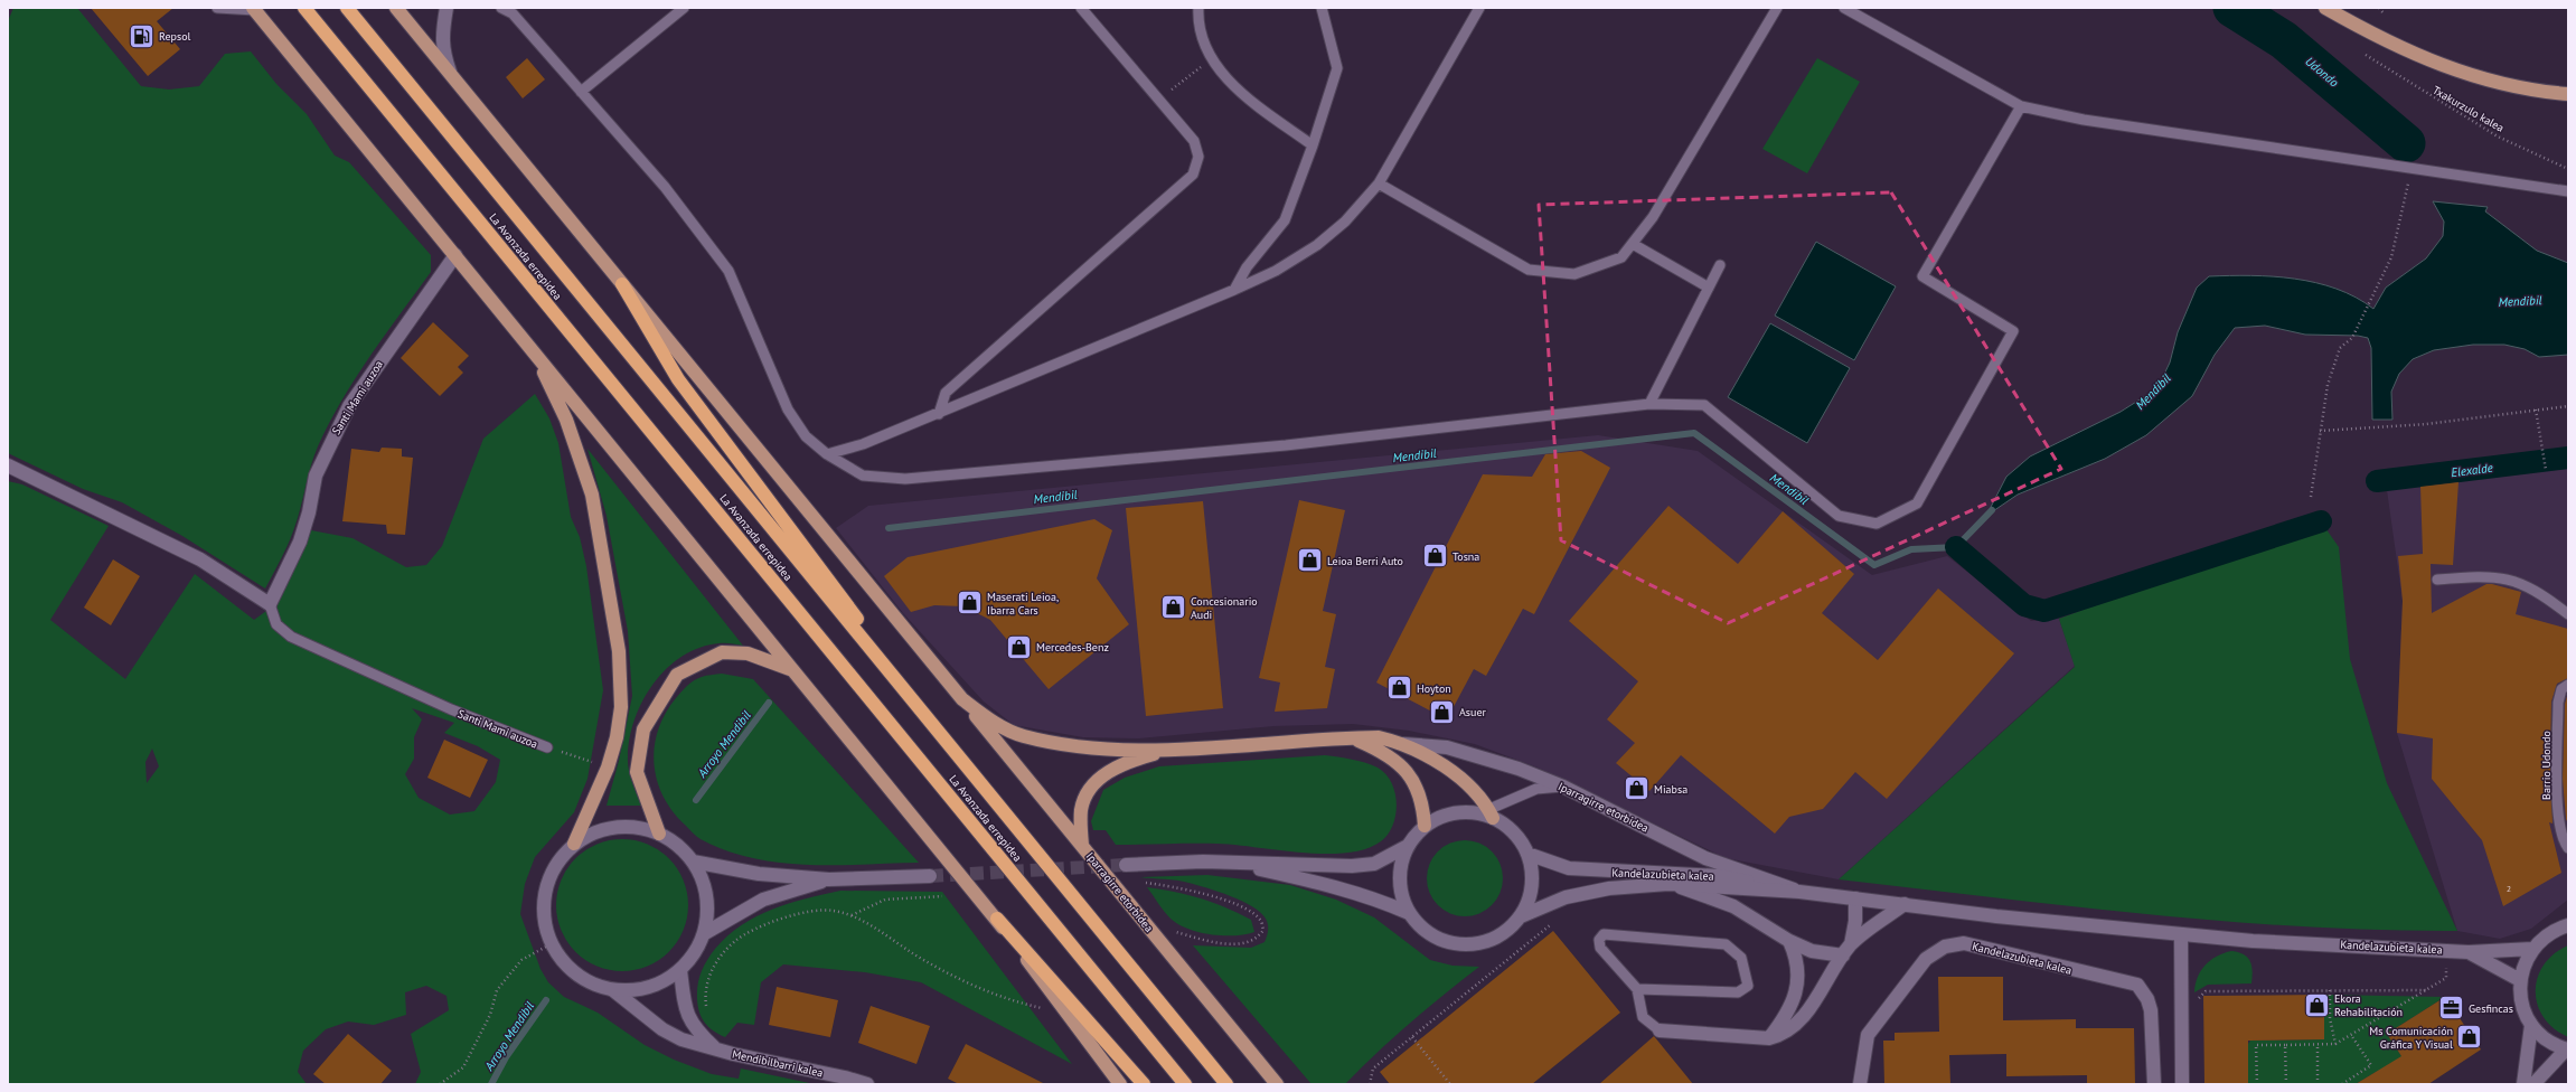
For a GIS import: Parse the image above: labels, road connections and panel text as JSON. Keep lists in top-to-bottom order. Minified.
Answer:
{"streets":{"highway":["La Avanzada errepidea"],"main road":["Iparragirre etorbidea"],"street":["Santi Mami auzoa","Kandelazubieta kalea","Mendibilbarri kalea"],"lane":["Barrio Udondo"],"path":["Txakurzulo kalea"]},"crossings":[["Iparragirre etorbidea","Kandelazubieta kalea"]],"water":["Udondo","Mendibil","Elexalde","Arroyo Mendibil"],"places":{"fuel station":["Repsol"],"shop":["Tosna","Leioa Berri Auto","Maserati Leioa, Ibarra Cars","Concesionario Audi","Mercedes-Benz","Hoyton","Asuer","Miabsa","Ekora Rehabilitación","Ms Comunicación Gráfica Y Visual"],"office":["Gesfincas"]},"house_numbers":["2"]}
